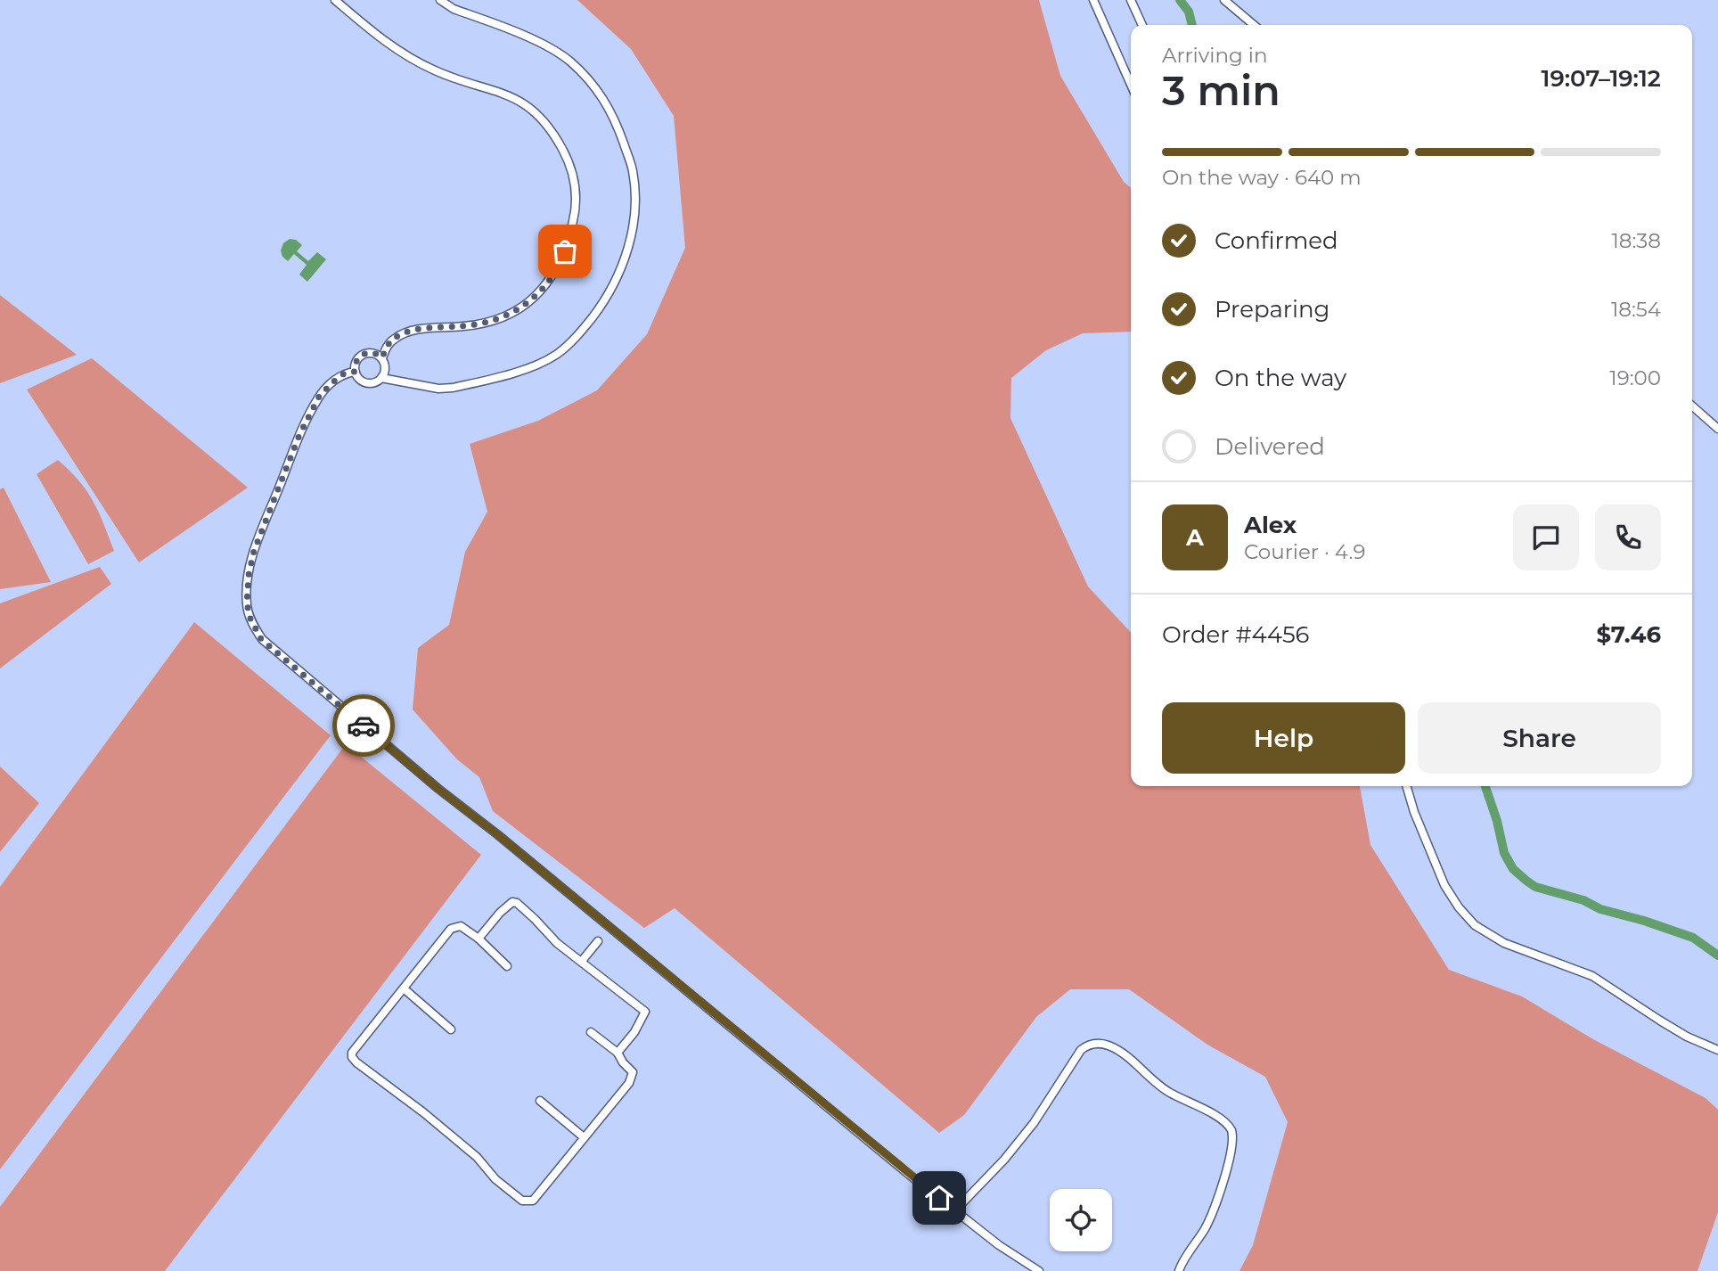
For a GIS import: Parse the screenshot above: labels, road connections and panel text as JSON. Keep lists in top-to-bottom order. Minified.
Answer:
{"page":{"heading":["3 min","Arriving in","19:07–19:12"],"panel":["Alex","Courier · 4.9","Order #4456","$7.46"],"bar":"On the way · 640 m","list":[["Confirmed","18:38"],["Preparing","18:54"],["On the way","19:00"],"Delivered"],"round":"A","buttons":["Help","Share"]}}
